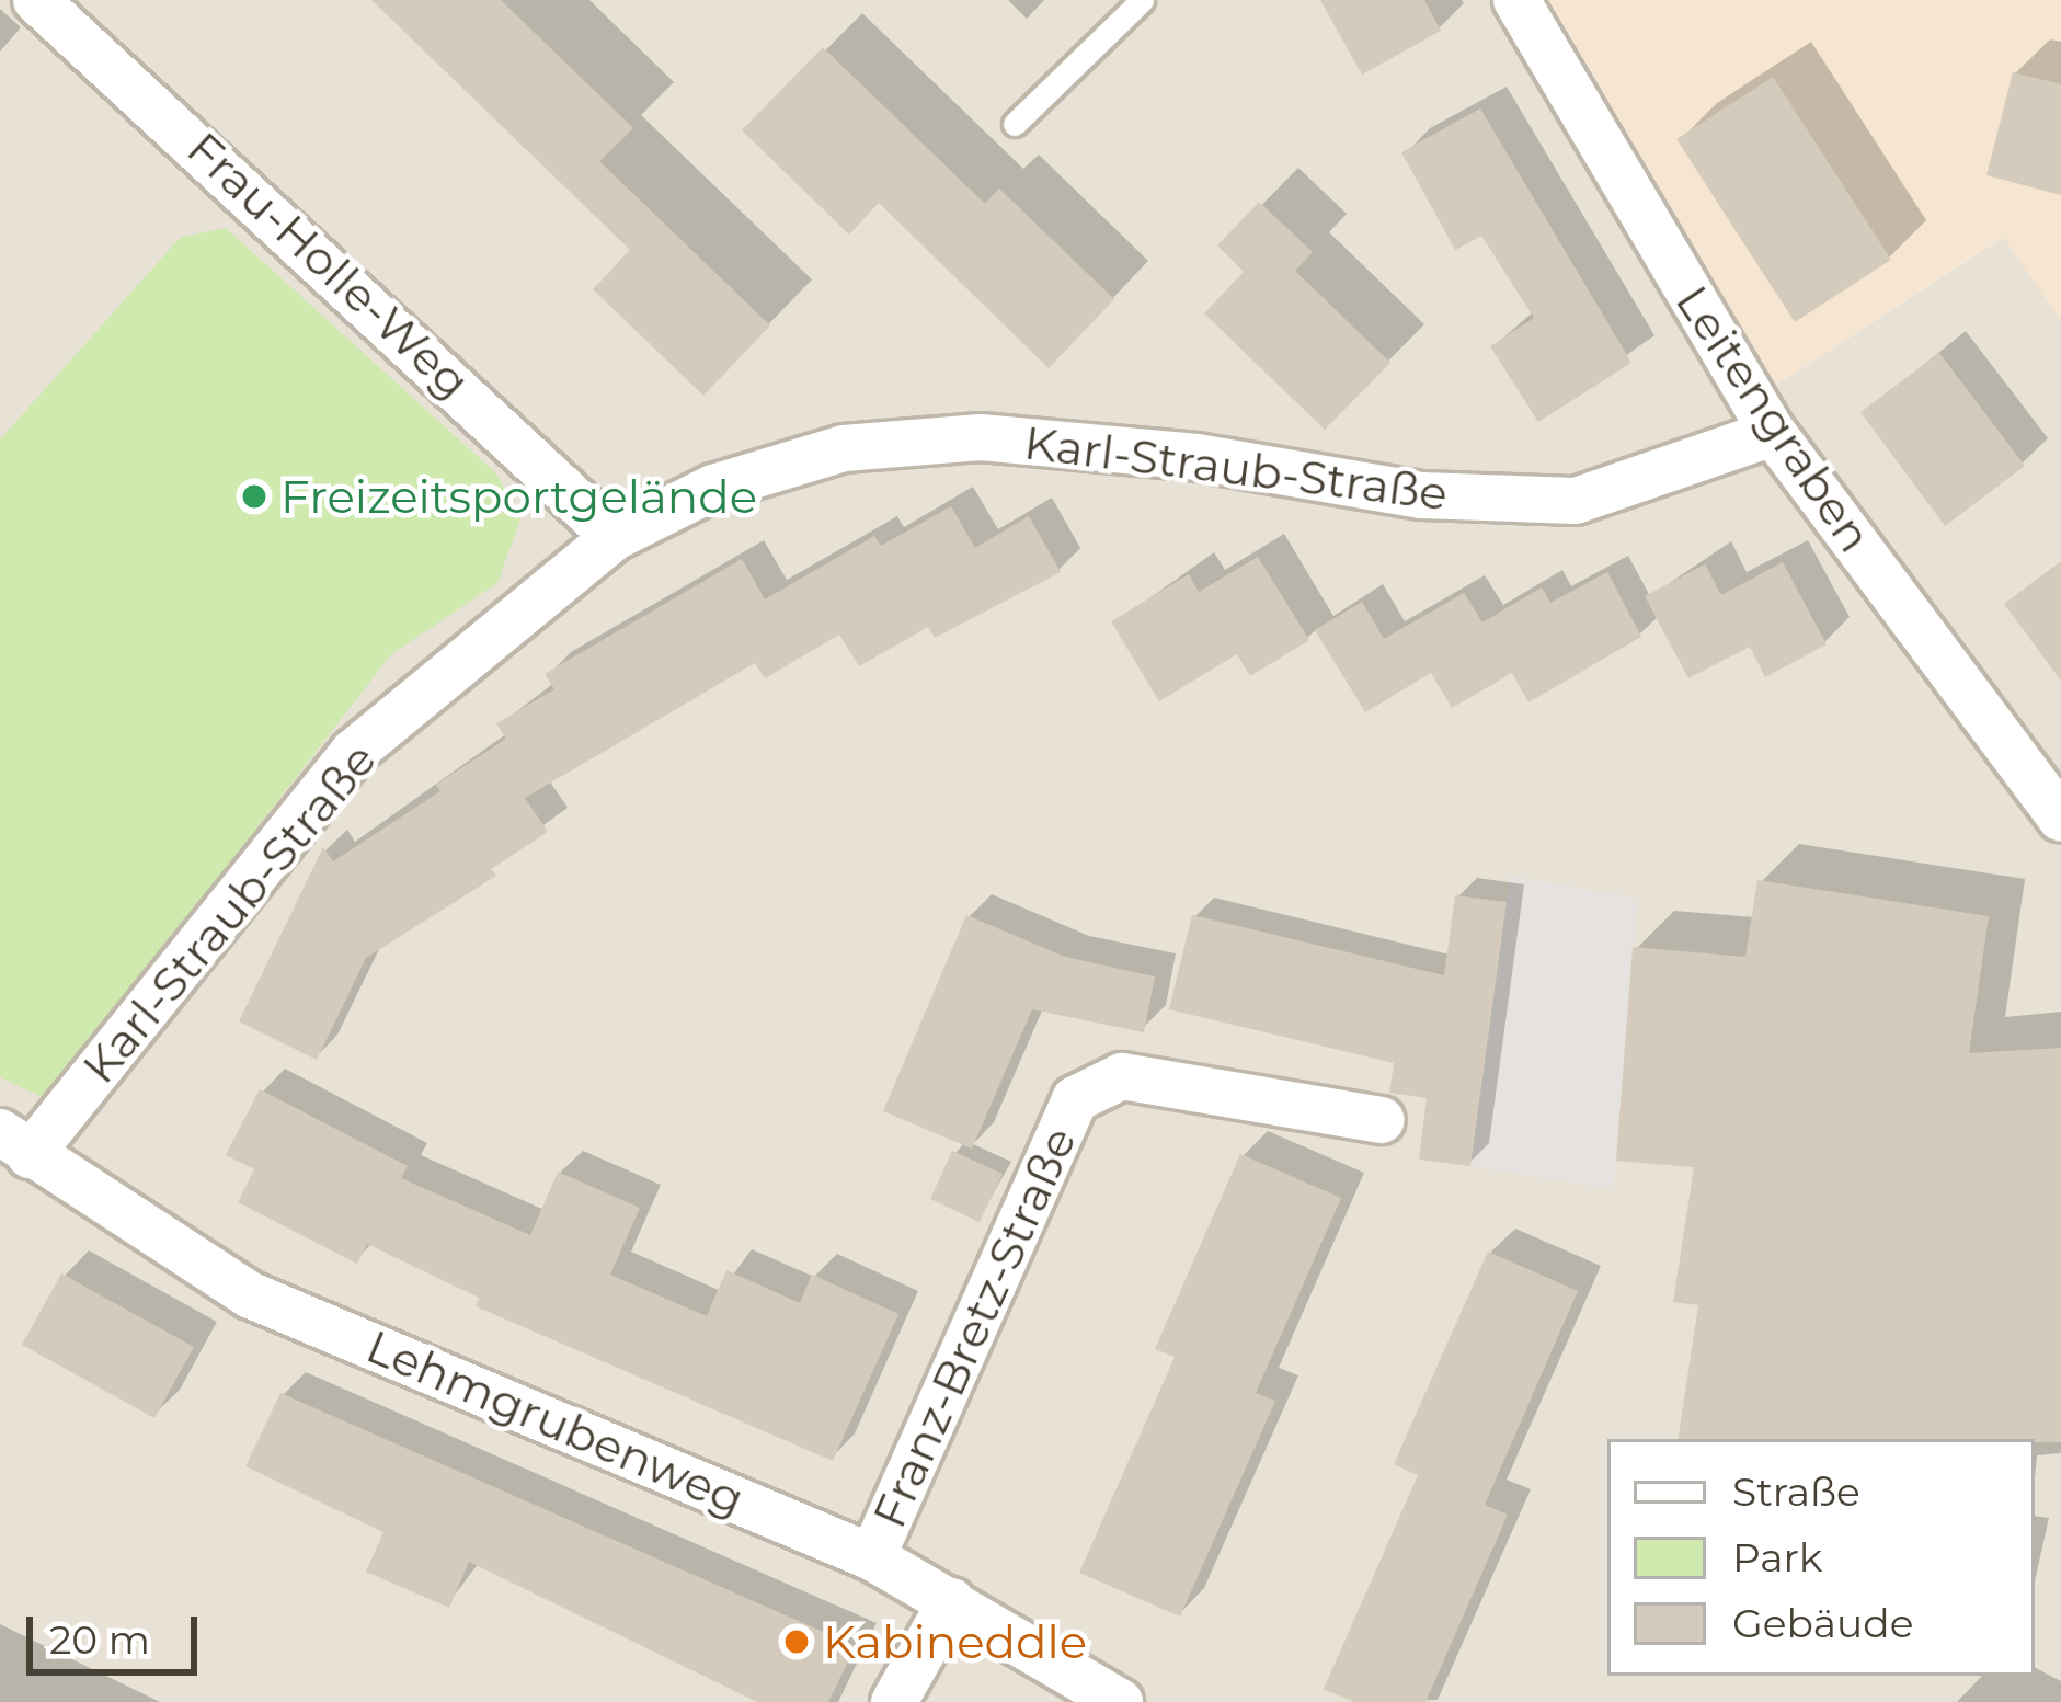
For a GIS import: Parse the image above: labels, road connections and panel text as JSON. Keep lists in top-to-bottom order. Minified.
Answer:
{"streets":{"street":["Frau-Holle-Weg","Leitengraben","Karl-Straub-Straße","Franz-Bretz-Straße","Lehmgrubenweg"]},"crossings":[["Frau-Holle-Weg","Karl-Straub-Straße"],["Leitengraben","Karl-Straub-Straße"],["Karl-Straub-Straße","Lehmgrubenweg"],["Franz-Bretz-Straße","Lehmgrubenweg"]],"places":["Freizeitsportgelände","Kabineddle"],"legend":["Straße","Park","Gebäude"],"scale_bar":"20 m"}
